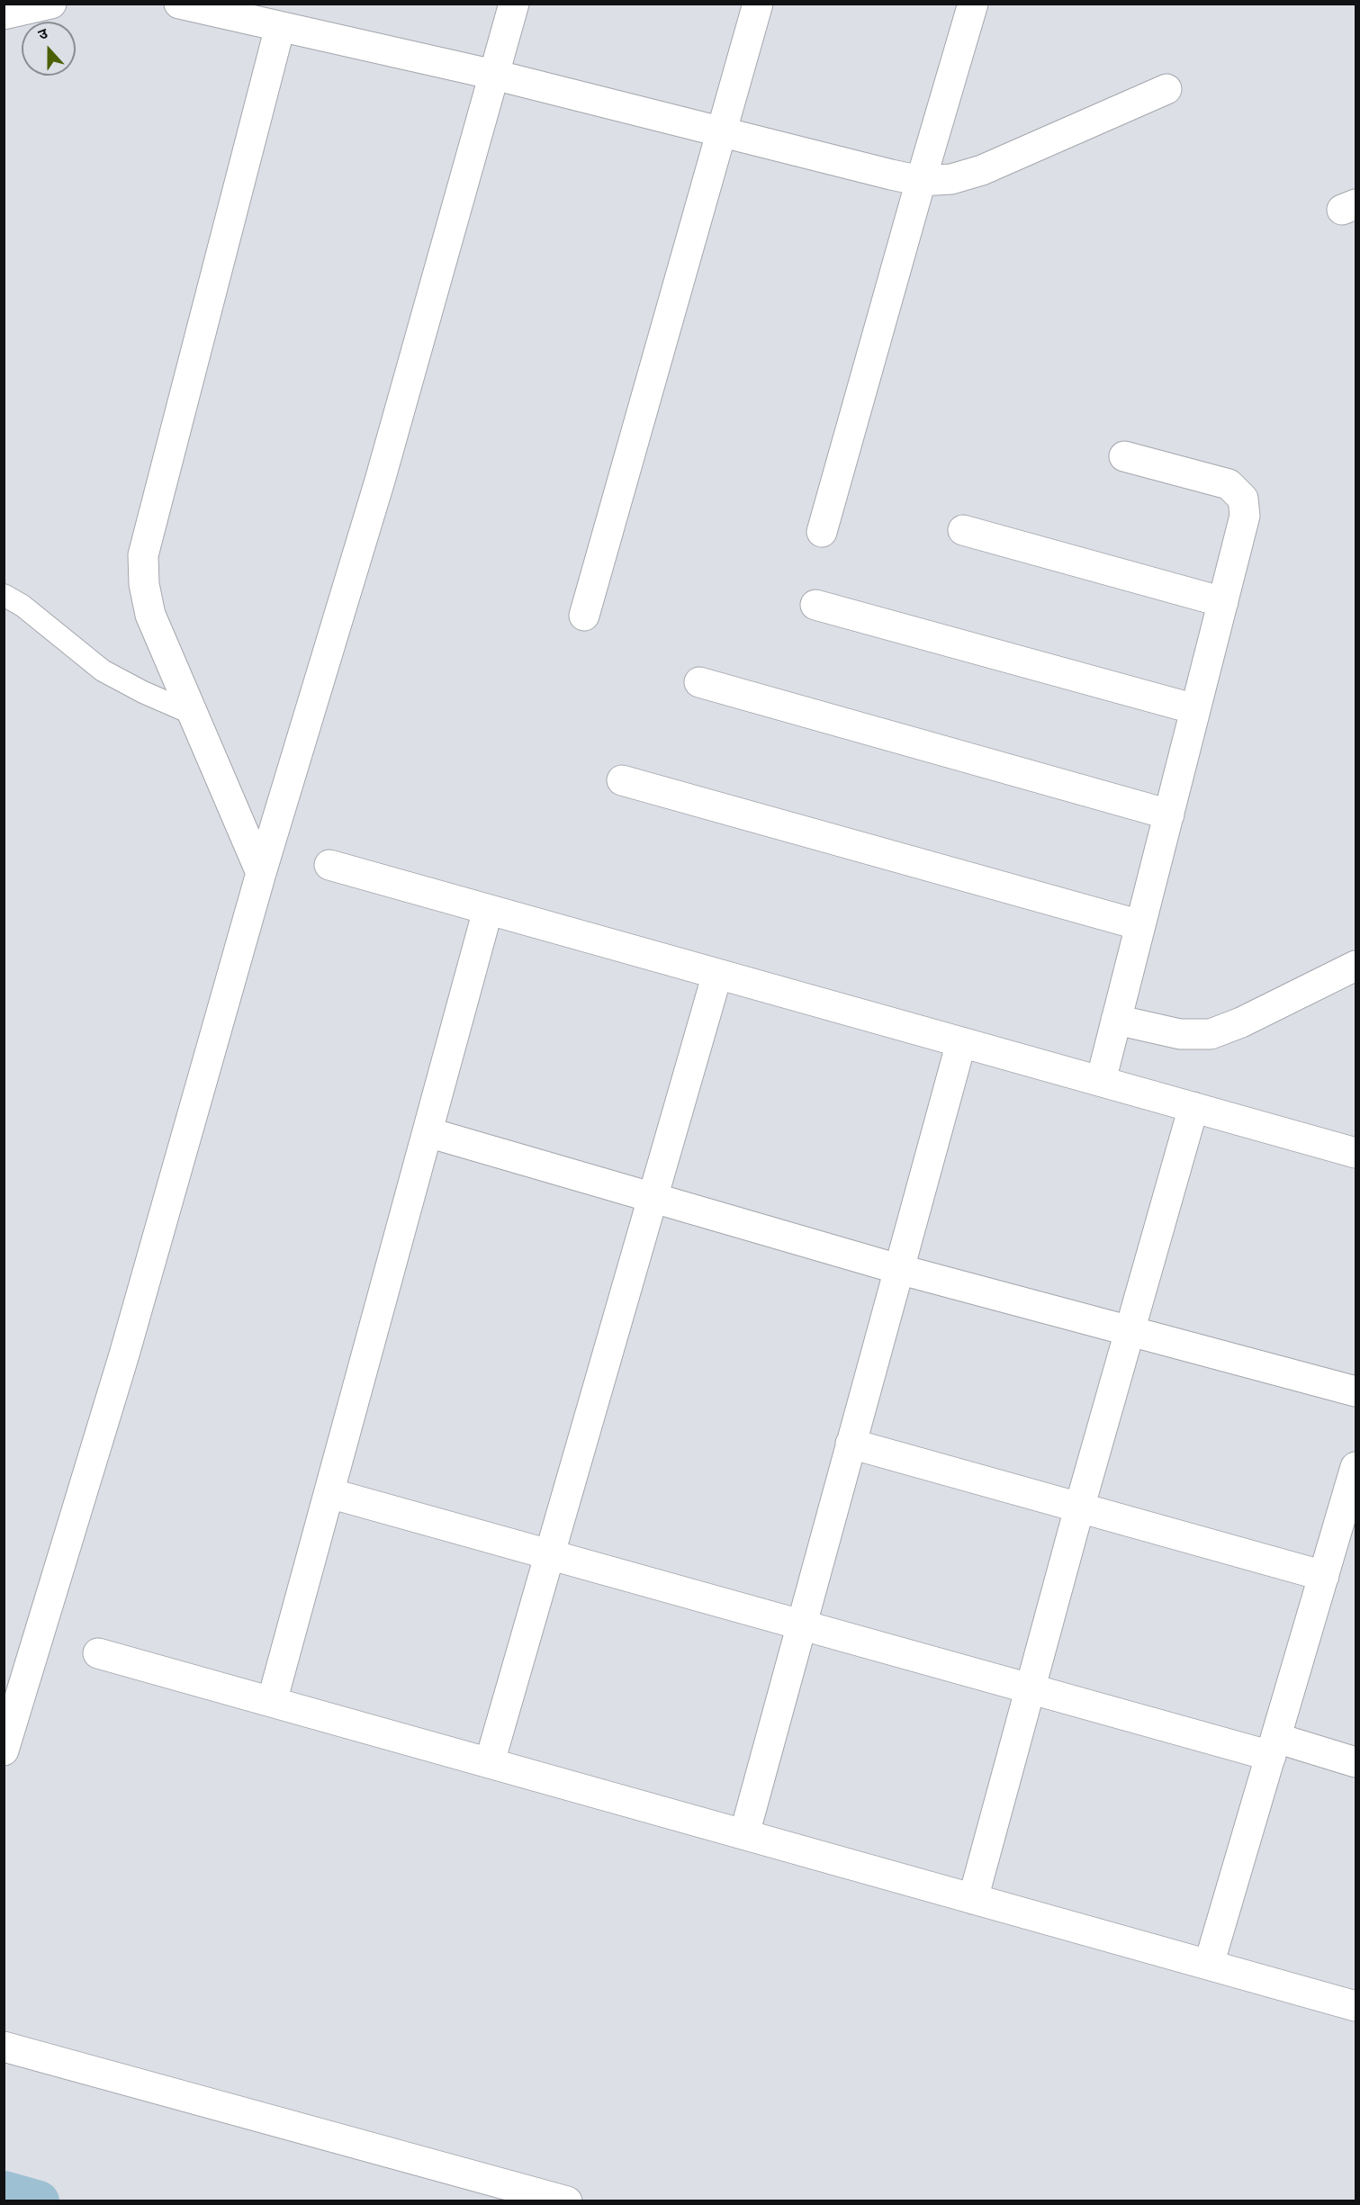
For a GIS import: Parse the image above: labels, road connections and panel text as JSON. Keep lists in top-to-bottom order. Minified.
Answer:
{"north":"top"}
